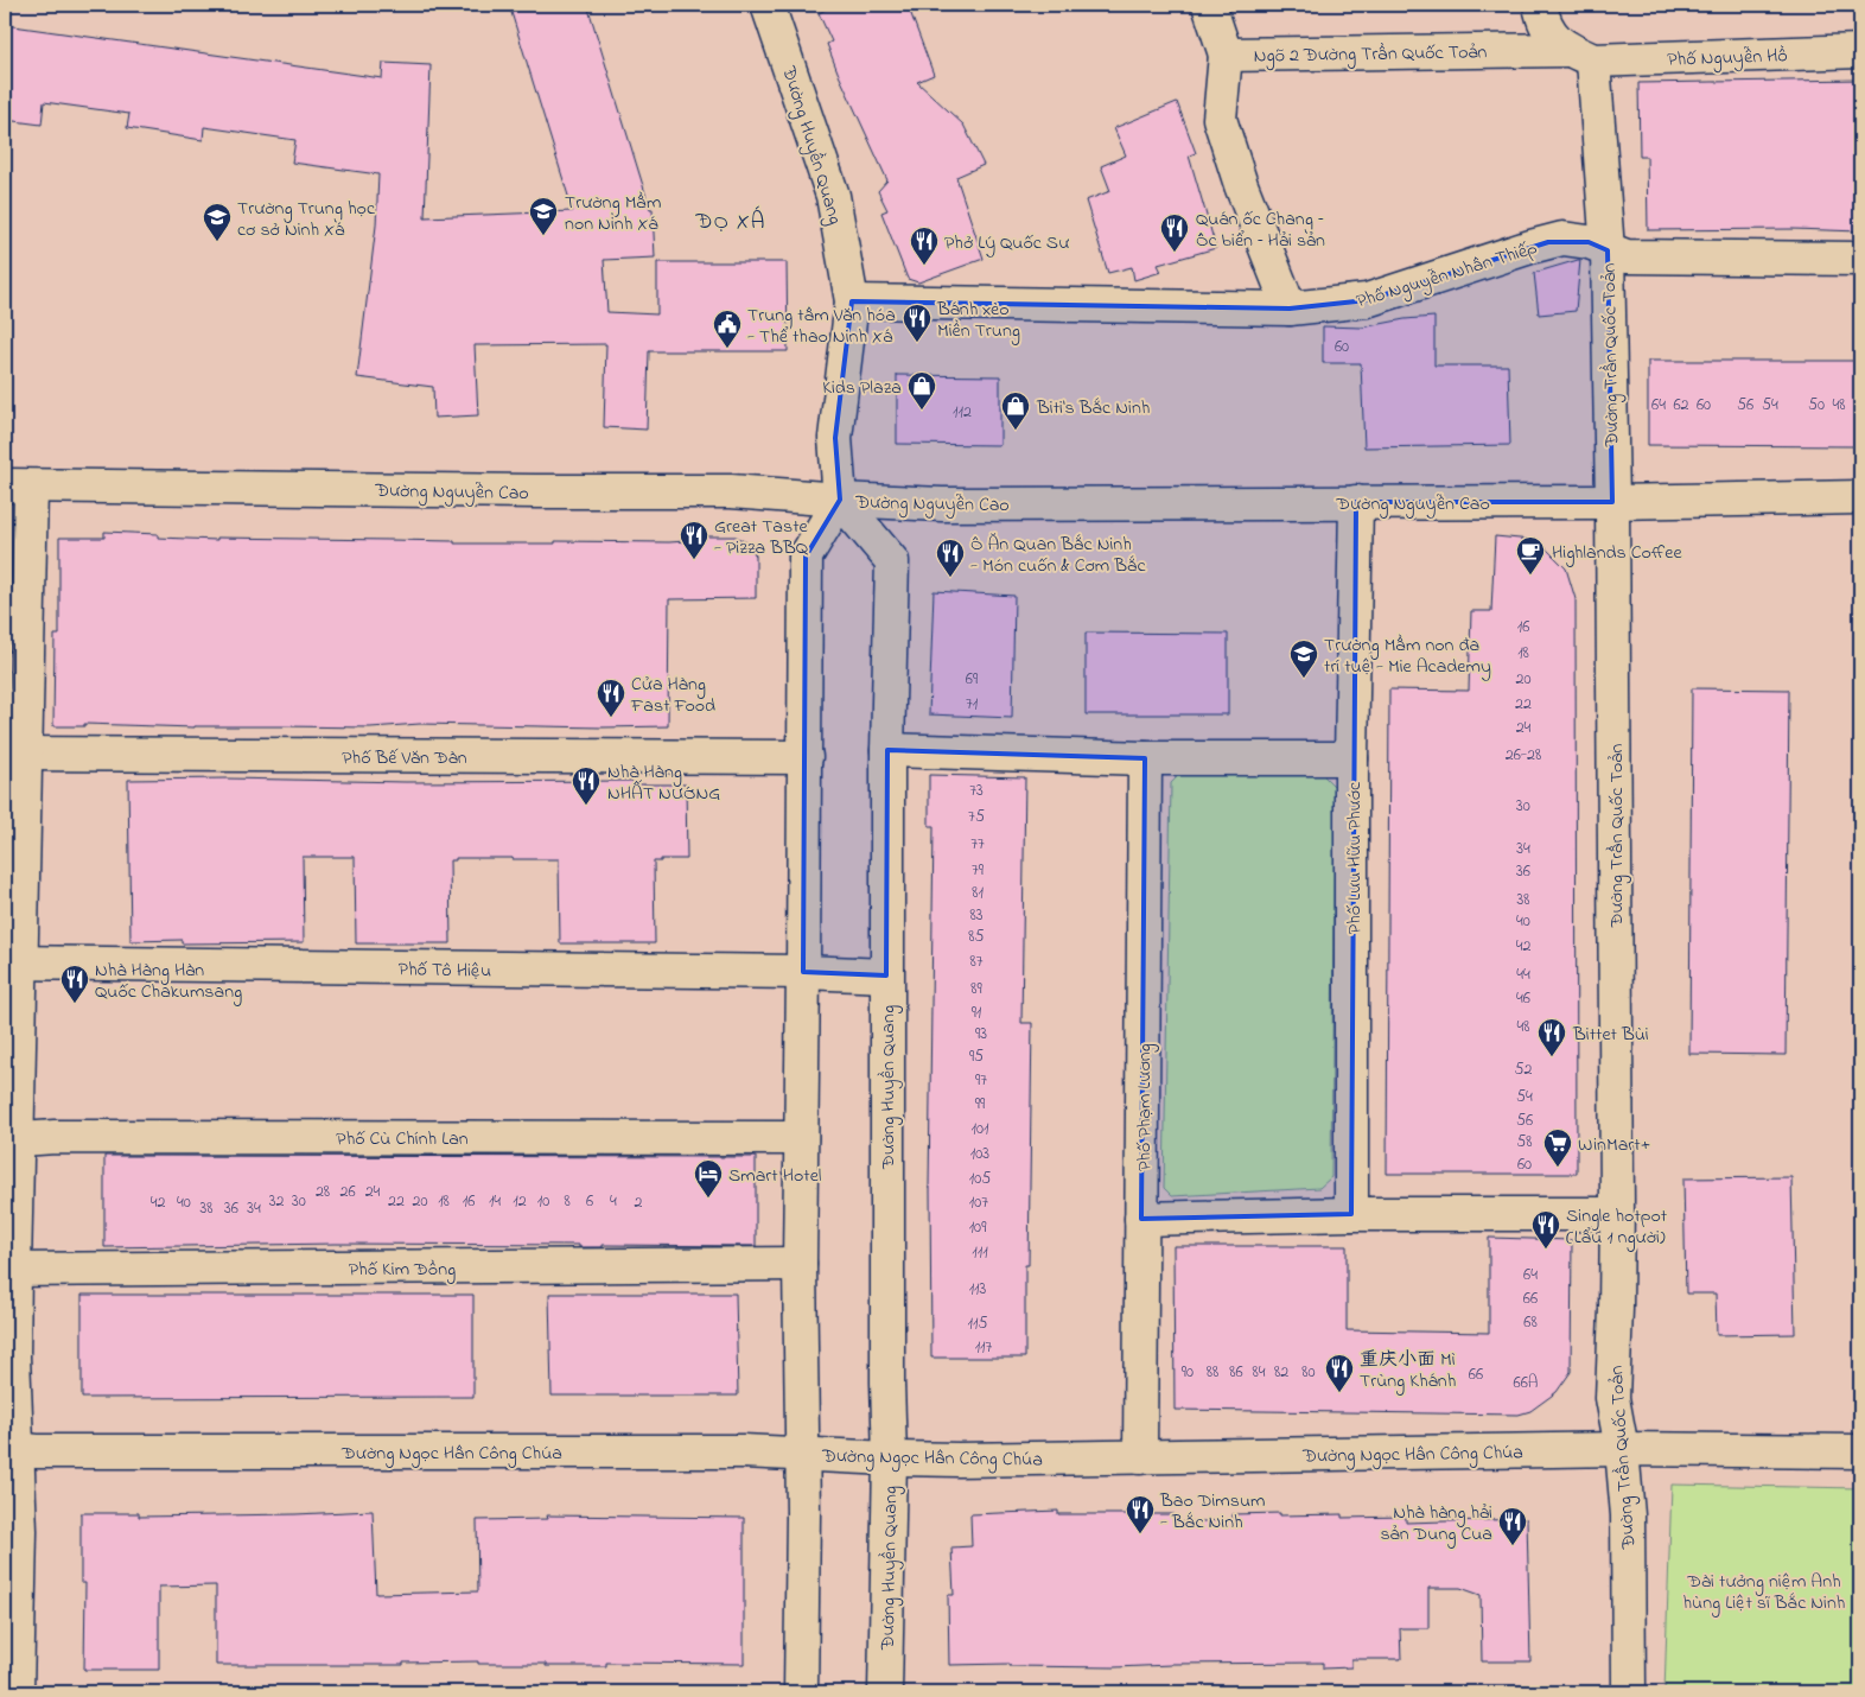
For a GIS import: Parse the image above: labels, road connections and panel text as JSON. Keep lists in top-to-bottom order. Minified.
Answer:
{"streets":{"street":["Ngõ 2 Đường Trần Quốc Toản","Phố Nguyễn Hồ","Đường Huyền Quang","Phố Nguyễn Nhân Thiếp","Đường Trần Quốc Toản","Đường Nguyễn Cao","Phố Bế Văn Đàn","Phố Lưu Hữu Phước","Phố Tô Hiệu","Phố Phạm Lương","Phố Cù Chính Lan","Phố Kim Đồng","Đường Ngọc Hân Công Chúa"]},"crossings":[["Ngõ 2 Đường Trần Quốc Toản","Phố Nguyễn Hồ"],["Ngõ 2 Đường Trần Quốc Toản","Đường Trần Quốc Toản"],["Phố Nguyễn Hồ","Đường Trần Quốc Toản"],["Đường Huyền Quang","Phố Nguyễn Nhân Thiếp"],["Đường Huyền Quang","Đường Nguyễn Cao"],["Đường Huyền Quang","Phố Tô Hiệu"],["Đường Huyền Quang","Đường Ngọc Hân Công Chúa"],["Phố Nguyễn Nhân Thiếp","Đường Trần Quốc Toản"],["Đường Trần Quốc Toản","Đường Nguyễn Cao"],["Đường Trần Quốc Toản","Đường Ngọc Hân Công Chúa"],["Đường Nguyễn Cao","Phố Lưu Hữu Phước"],["Phố Phạm Lương","Đường Ngọc Hân Công Chúa"]],"districts":["ĐỌ XÁ"],"parks":["Đài tưởng niệm Anh hùng Liệt sĩ Bắc Ninh"],"places":{"school or university":["Trường Mầm non Ninh Xá","Trường Trung học cơ sở Ninh Xá","Trường Mầm non đa trí tuệ - Mie Academy"],"restaurant":["Quán ốc Chang – Ốc biển – Hải sản","Phở Lý Quốc Sư","Bánh xèo Miền Trung","Great Taste - Pizza BBQ","Ô Ăn Quan Bắc Ninh - Món cuốn & Cơm Bắc","Cửa Hàng Fast Food","Nhà Hàng NHẤT NƯỚNG","Nhà Hàng Hàn Quốc Chakumsang","Bittet Bùi","Single hotpot (Lẩu 1 người)","重庆小面 Mì Trùng Khánh","Bao Dimsum - Bắc Ninh","Nhà hàng hải sản Dung Cua"],"public building":["Trung tâm Văn hóa - Thể thao Ninh Xá"],"shop":["Kids Plaza","Biti's Bắc Ninh"],"cafe":["Highlands Coffee"],"supermarket":["WinMart+"],"hotel":["Smart Hotel"]},"house_numbers":["60","64","62","60","56","54","50","48","112","16","18","69","20","71","22","24","26-28","73","30","75","77","34","79","36","81","38","83","40","85","42","87","44","89","46","91","48","93","95","52","97","54","99","56","101","58","103","60","105","28","26","24","32","30","22","20","18","16","14","12","10","8","6","4","42","40","2","107","38","36","34","109","111","64","113","66","68","115","117","90","88","86","84","82","80","66","66A"]}
